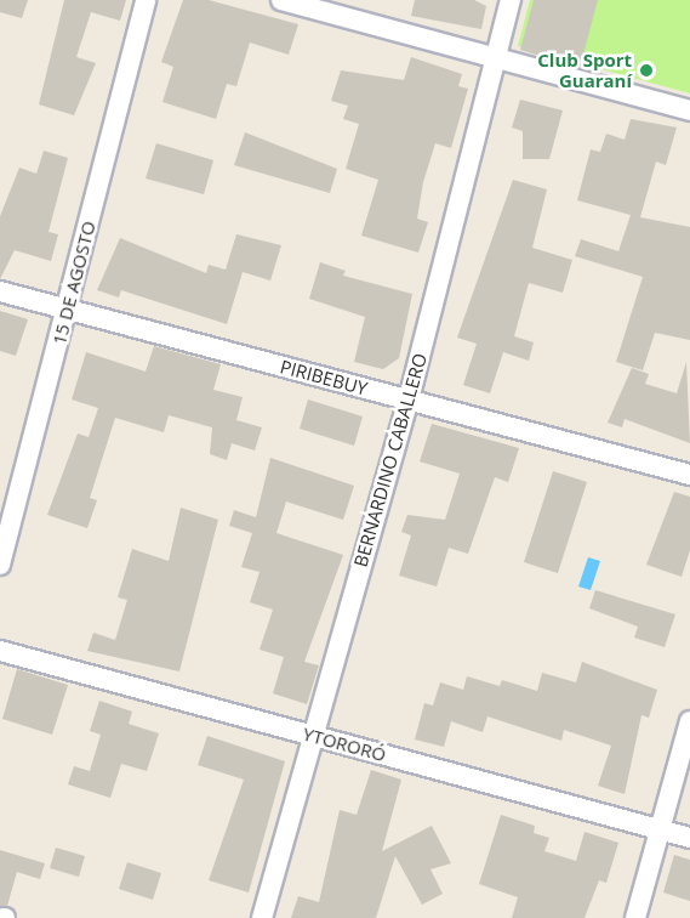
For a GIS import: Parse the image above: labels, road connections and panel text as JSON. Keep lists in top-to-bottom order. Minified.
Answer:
{"streets":{"street":["15 DE AGOSTO","PIRIBEBUY","BERNARDINO CABALLERO","YTORORÓ"]},"crossings":[["15 DE AGOSTO","PIRIBEBUY"],["PIRIBEBUY","BERNARDINO CABALLERO"],["BERNARDINO CABALLERO","YTORORÓ"]],"places":["Club Sport Guaraní"]}
